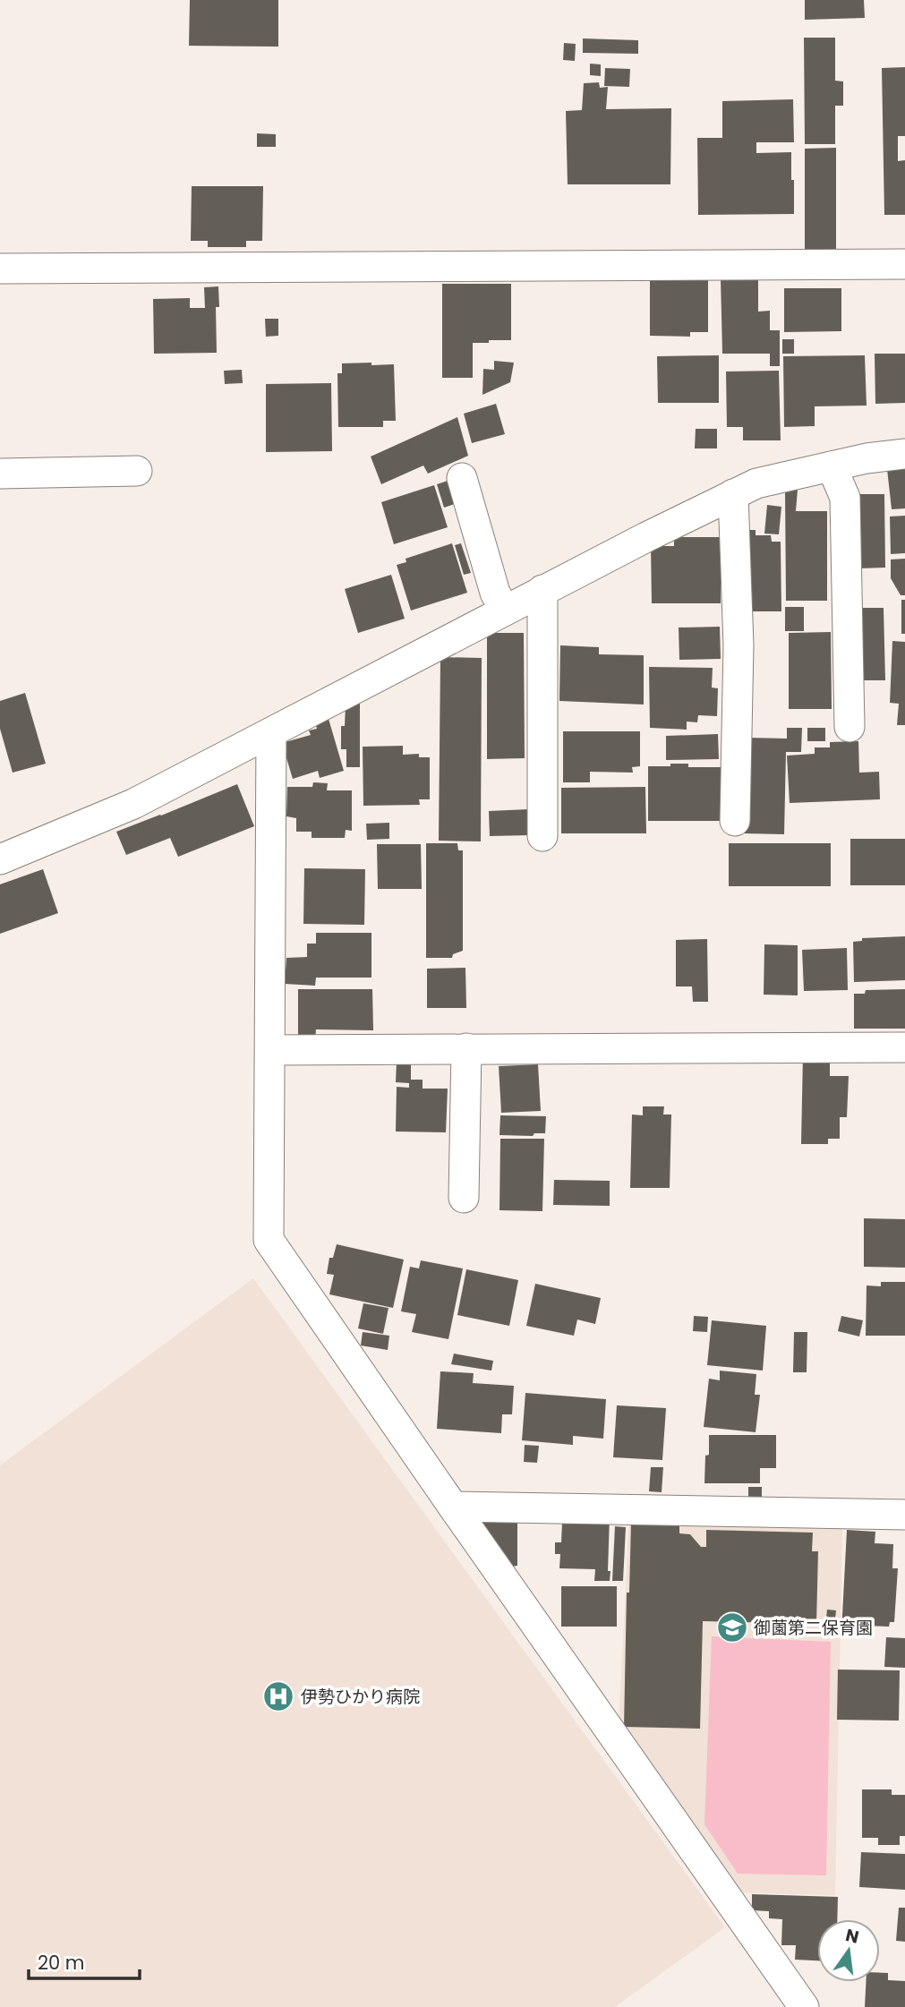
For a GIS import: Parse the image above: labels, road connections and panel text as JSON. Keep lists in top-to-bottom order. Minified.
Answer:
{"places":{"school or university":["御薗第二保育園"],"hospital":["伊勢ひかり病院"]},"scale_bar":"20 m","north":"top"}
